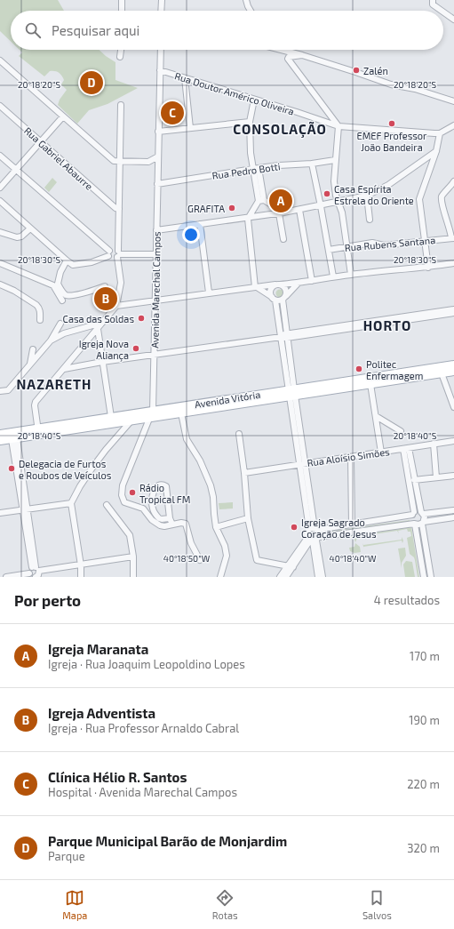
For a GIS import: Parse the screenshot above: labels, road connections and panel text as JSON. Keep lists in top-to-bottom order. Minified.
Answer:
{"streets":{"main road":["Avenida Vitória"],"street":["Rua Doutor Américo Oliveira","Rua Gabriel Abaurre","Rua Pedro Botti","Rua Rubens Santana","Avenida Marechal Campos","Rua Aloísio Simões"]},"crossings":[["Rua Doutor Américo Oliveira","Avenida Marechal Campos"],["Rua Pedro Botti","Avenida Marechal Campos"],["Avenida Marechal Campos","Avenida Vitória"]],"districts":["CONSOLAÇÃO","HORTO","NAZARETH"],"places":["Zalén","EMEF Professor João Bandeira","Casa Espírita Estrela do Oriente","GRAFITA","Casa das Soldas","Igreja Nova Aliança","Politec Enfermagem","Delegacia de Furtos e Roubos de Veículos","Rádio Tropical FM","Igreja Sagrado Coração de Jesus"],"page":{"search":"Pesquisar aqui","pins":["D","C","A","B"],"heading":["Por perto","4 resultados"],"list":[{"mark":"A","name":"Igreja Maranata","note":"Igreja · Rua Joaquim Leopoldino Lopes","value":"170 m"},{"mark":"B","name":"Igreja Adventista","note":"Igreja · Rua Professor Arnaldo Cabral","value":"190 m"},{"mark":"C","name":"Clínica Hélio R. Santos","note":"Hospital · Avenida Marechal Campos","value":"220 m"},{"mark":"D","name":"Parque Municipal Barão de Monjardim","note":"Parque","value":"320 m"}],"nav":["Mapa","Rotas","Salvos"]},"coordinates":["20°18'20\"S","20°18'30\"S","20°18'40\"S","40°18'50\"W","40°18'40\"W"]}
